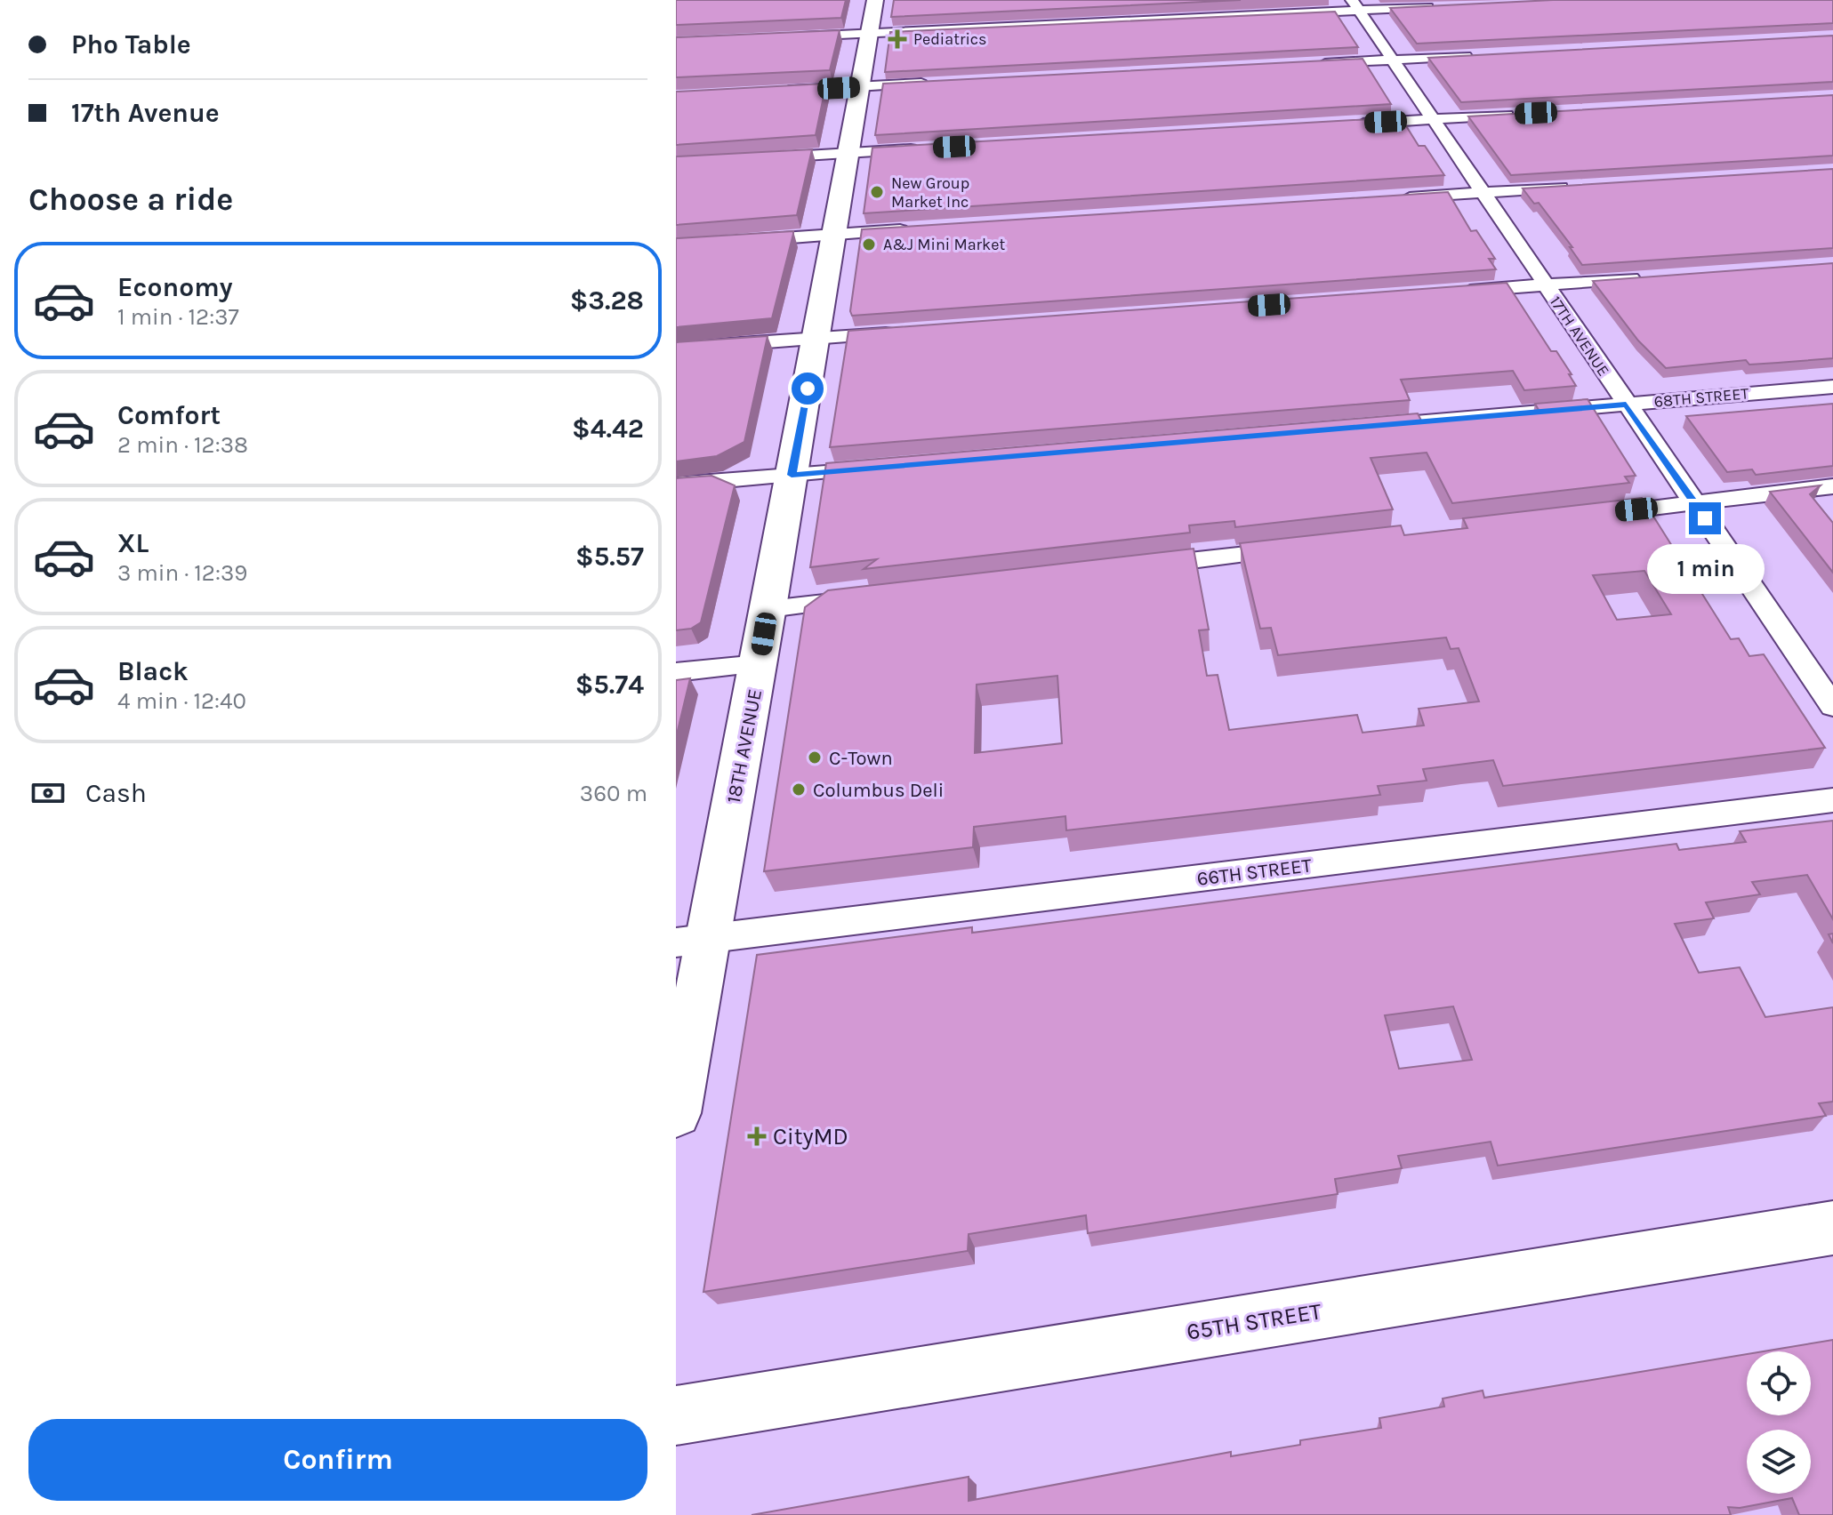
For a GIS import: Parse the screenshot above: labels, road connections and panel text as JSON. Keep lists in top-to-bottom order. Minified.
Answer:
{"streets":{"street":["17TH AVENUE","68TH STREET","18TH AVENUE","66TH STREET","65TH STREET"]},"crossings":[["17TH AVENUE","68TH STREET"],["18TH AVENUE","66TH STREET"]],"places":{"health":["Pediatrics","CityMD"],"other":["New Group Market Inc","A&J Mini Market","C-Town","Columbus Deli"]},"page":{"banner":["Pho Table","17th Avenue"],"heading":"Choose a ride","list":[{"name":"Economy","note":"1 min · 12:37","value":"$3.28"},{"name":"Comfort","note":"2 min · 12:38","value":"$4.42"},{"name":"XL","note":"3 min · 12:39","value":"$5.57"},{"name":"Black","note":"4 min · 12:40","value":"$5.74"}],"bubble":"1 min","pay":["Cash","360 m"],"buttons":"Confirm"}}
